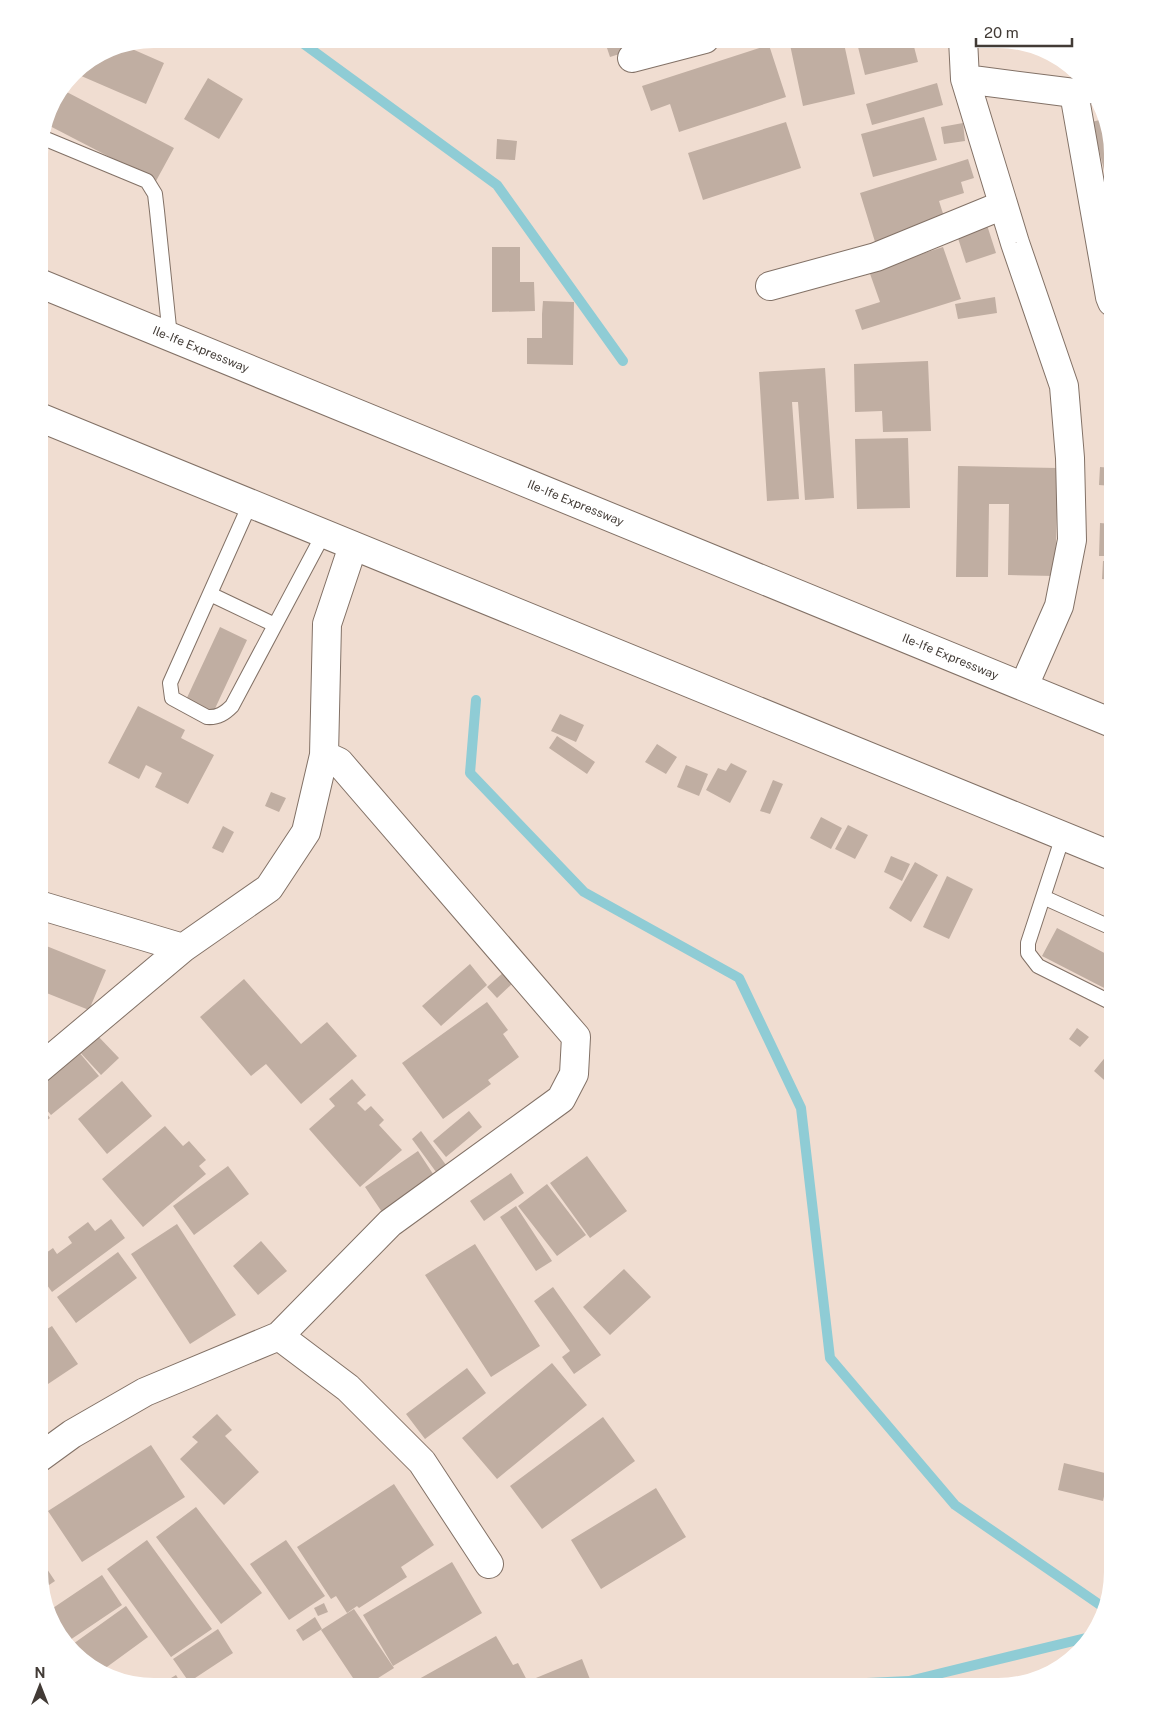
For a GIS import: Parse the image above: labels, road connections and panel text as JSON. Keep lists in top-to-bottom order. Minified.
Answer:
{"streets":{"main road":["Ile-Ife Expressway"]},"scale_bar":"20 m","north":"top"}
